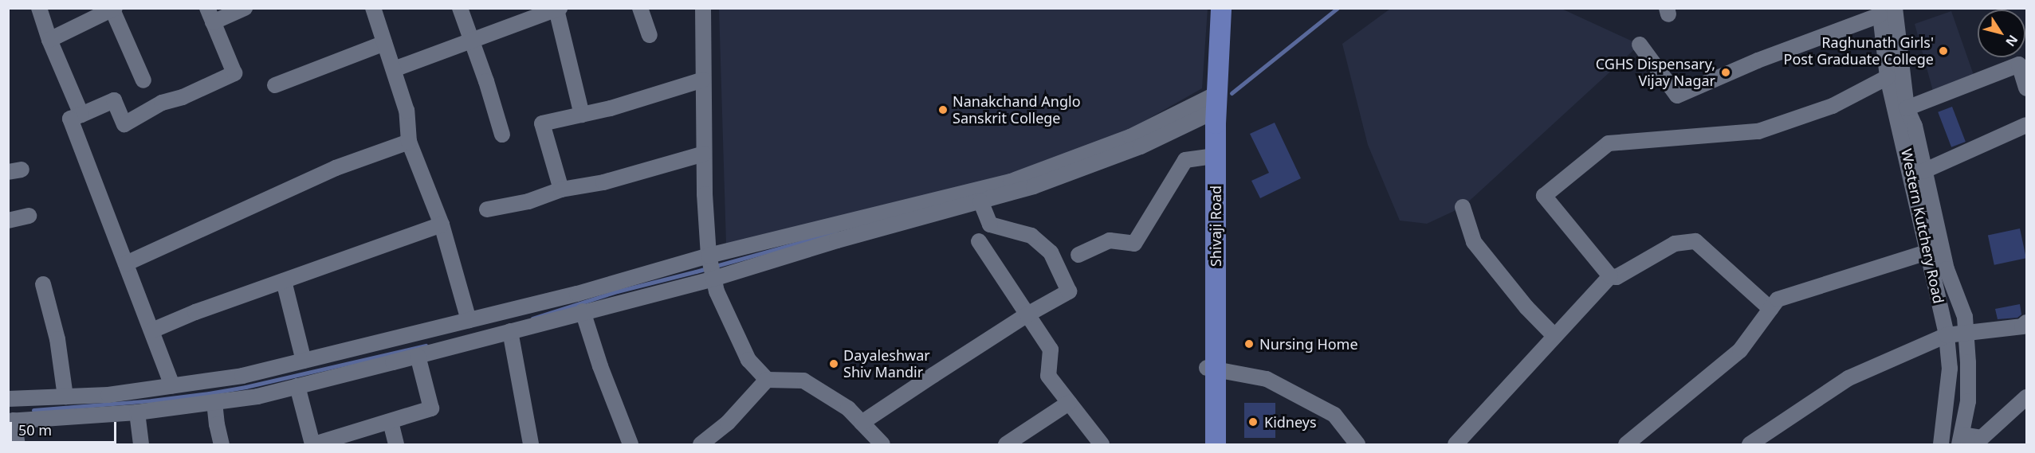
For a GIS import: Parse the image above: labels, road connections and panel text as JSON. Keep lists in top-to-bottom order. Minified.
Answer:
{"streets":{"main road":["Shivaji Road"],"street":["Western Kutchery Road"]},"places":["Raghunath Girls' Post Graduate College","CGHS Dispensary, Vijay Nagar","Nanakchand Anglo Sanskrit College","Nursing Home","Dayaleshwar Shiv Mandir","Kidneys"],"scale_bar":"50 m","north":"bottom right"}
